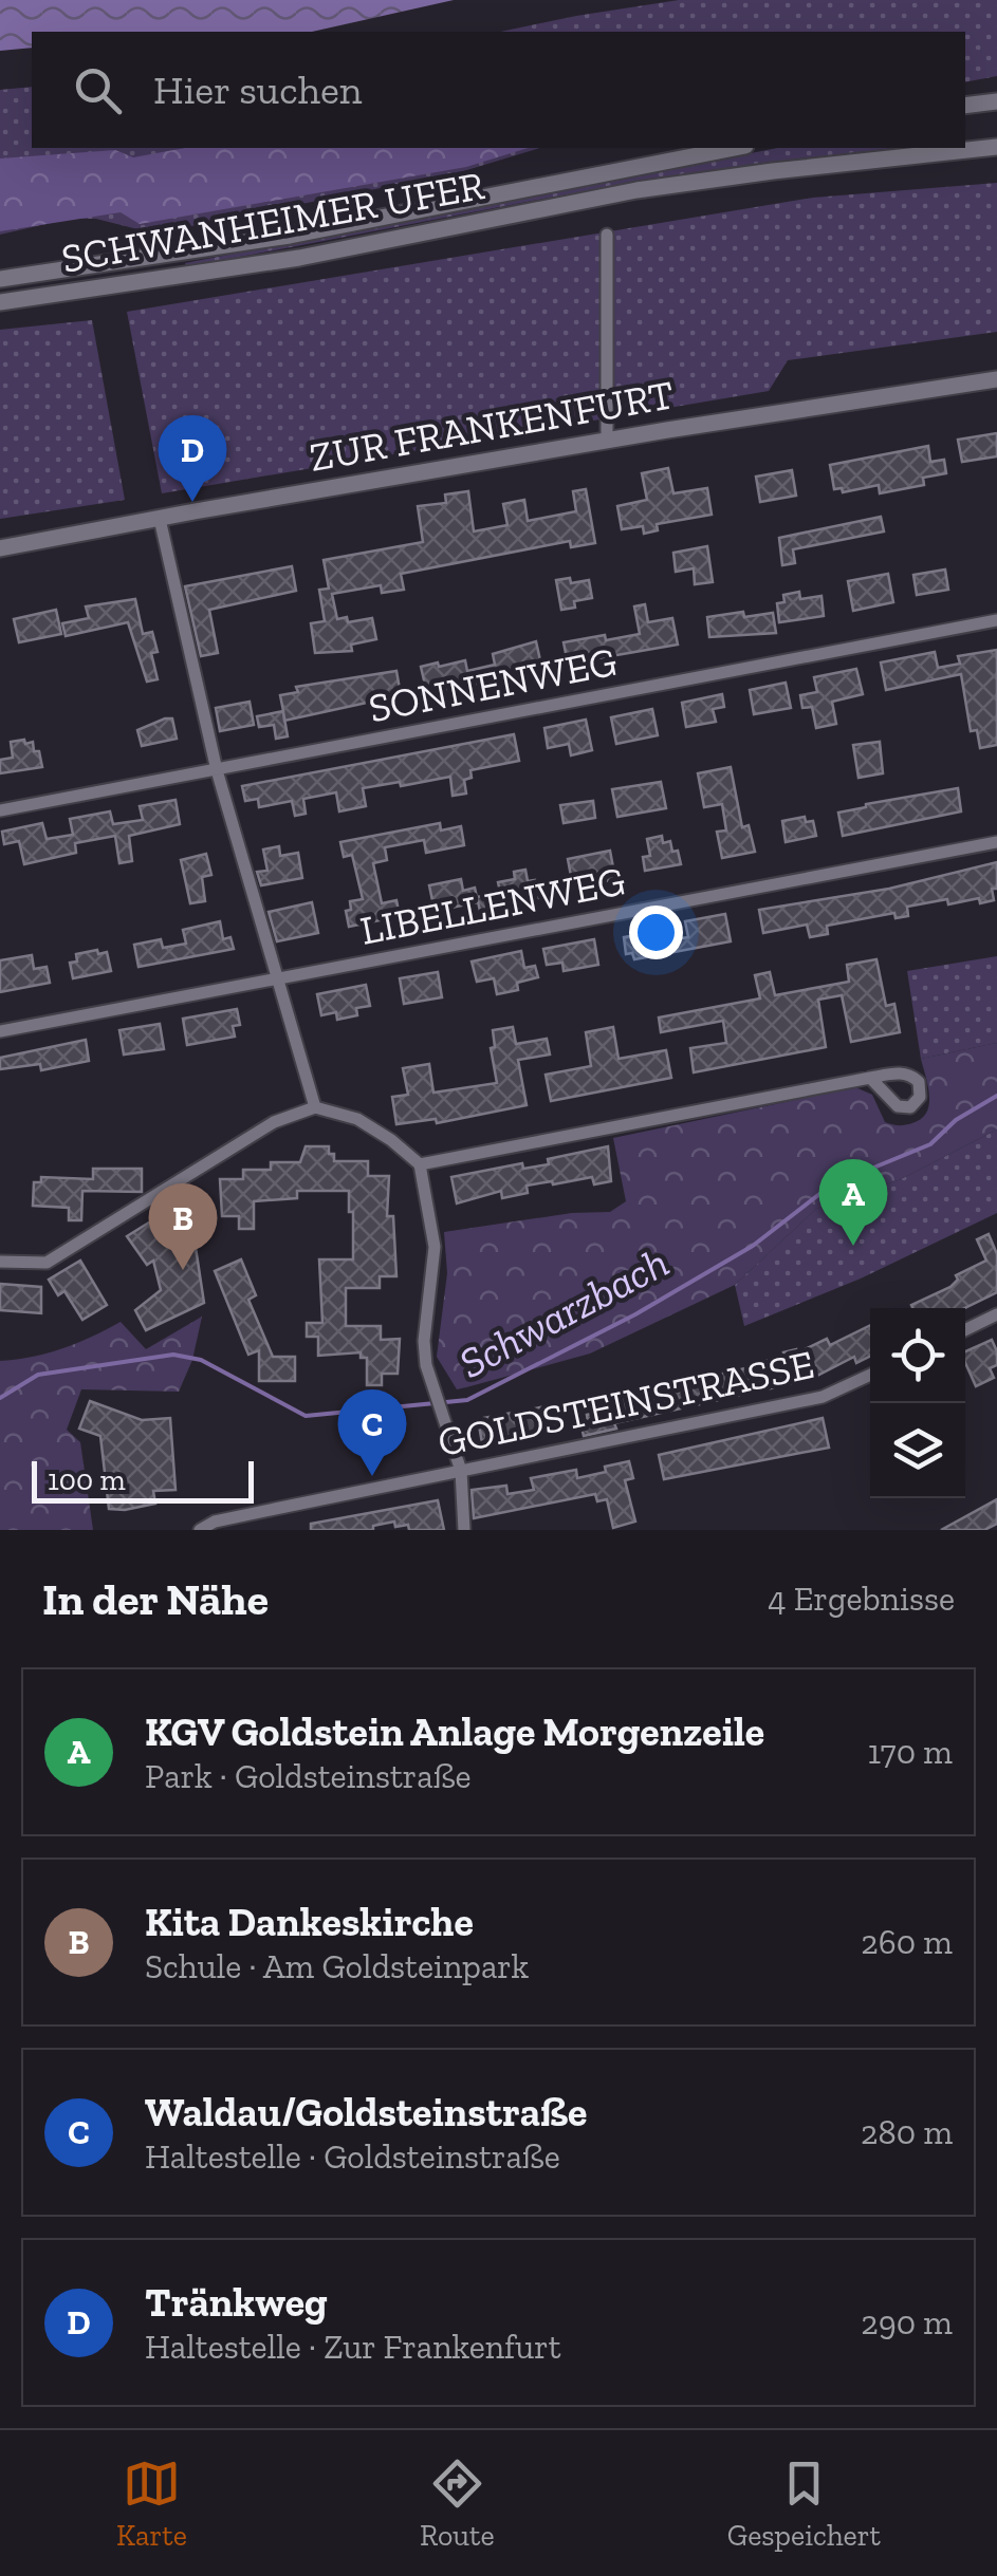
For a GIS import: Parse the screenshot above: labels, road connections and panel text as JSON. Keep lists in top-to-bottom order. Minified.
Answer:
{"streets":{"main road":["SCHWANHEIMER UFER","ZUR FRANKENFURT"],"street":["SONNENWEG","LIBELLENWEG","GOLDSTEINSTRASSE"]},"water":["Schwarzbach"],"scale_bar":"100 m","page":{"search":"Hier suchen","pins":["D","A","B","C"],"scale":"100 m","heading":["In der Nähe","4 Ergebnisse"],"list":[{"mark":"A","name":"KGV Goldstein Anlage Morgenzeile","note":"Park · Goldsteinstraße","value":"170 m"},{"mark":"B","name":"Kita Dankeskirche","note":"Schule · Am Goldsteinpark","value":"260 m"},{"mark":"C","name":"Waldau/Goldsteinstraße","note":"Haltestelle · Goldsteinstraße","value":"280 m"},{"mark":"D","name":"Tränkweg","note":"Haltestelle · Zur Frankenfurt","value":"290 m"}],"nav":["Karte","Route","Gespeichert"]}}
